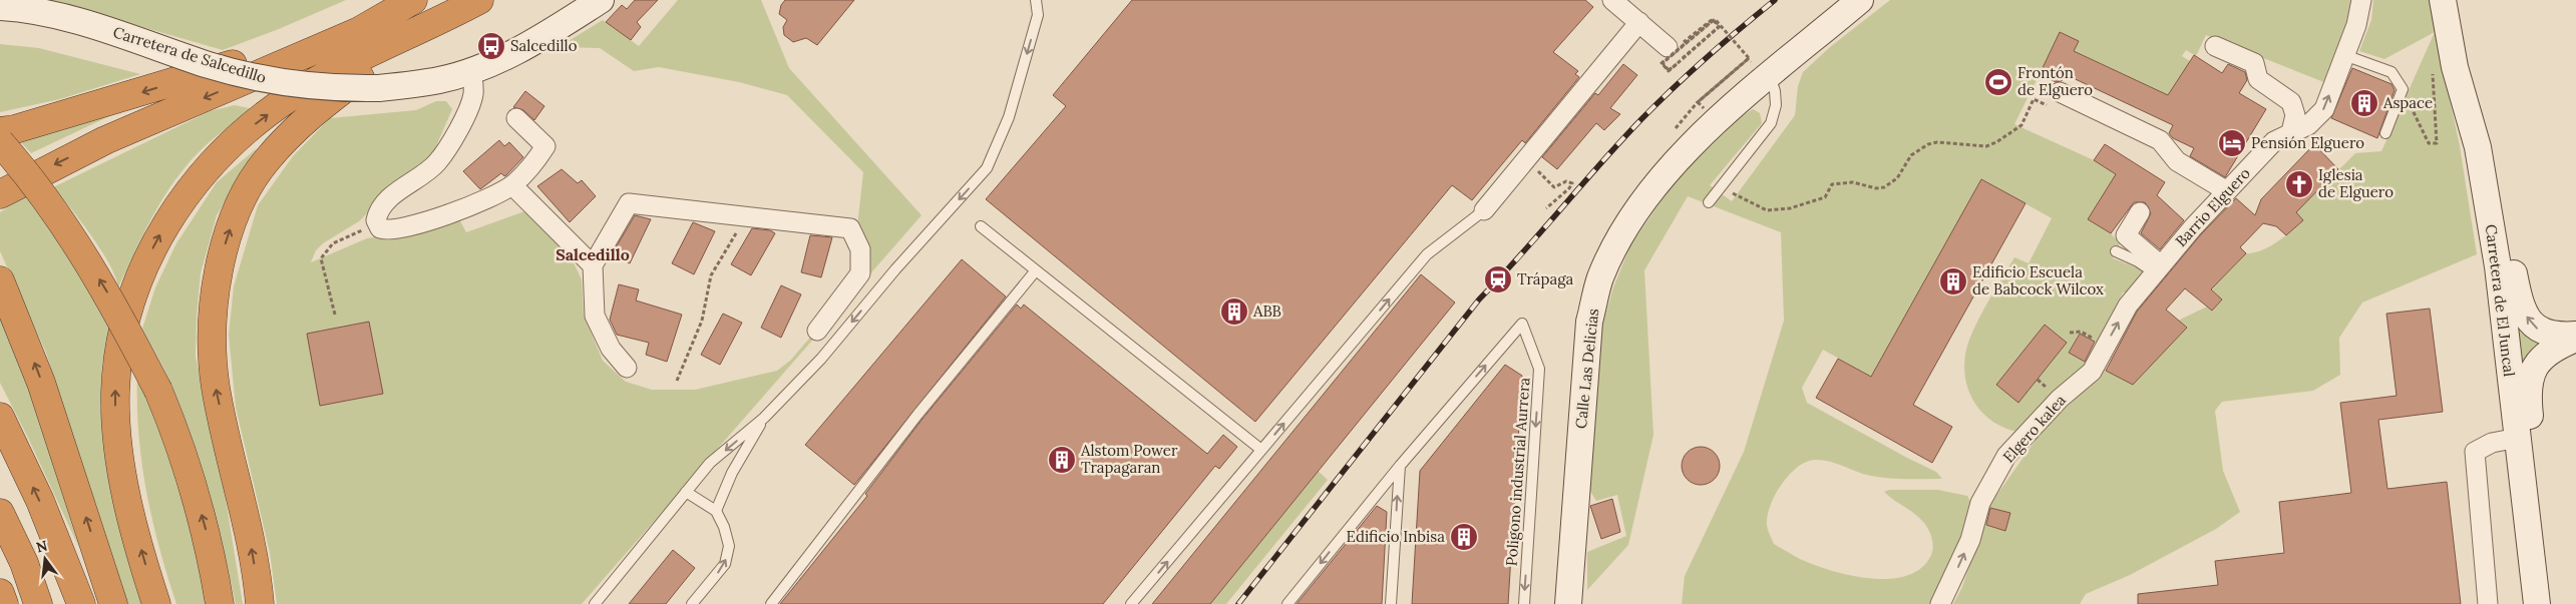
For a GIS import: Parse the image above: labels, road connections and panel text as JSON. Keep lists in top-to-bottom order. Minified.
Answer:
{"streets":{"street":["Carretera de Salcedillo","Barrio Elguero","Carretera de El Juncal","Calle Las Delicias","Elgero kalea"],"lane":["Poligono industrial Aurrera"]},"crossings":[["Barrio Elguero","Elgero kalea"]],"one_way":["Barrio Elguero","Elgero kalea"],"districts":["Salcedillo"],"places":{"bus stop":["Salcedillo"],"sports":["Frontón de Elguero"],"building":["Aspace","Edificio Escuela de Babcock Wilcox","ABB","Alstom Power Trapagaran","Edificio Inbisa"],"hotel":["Pensión Elguero"],"church":["Iglesia de Elguero"],"station":["Trápaga"]},"north":"top"}
